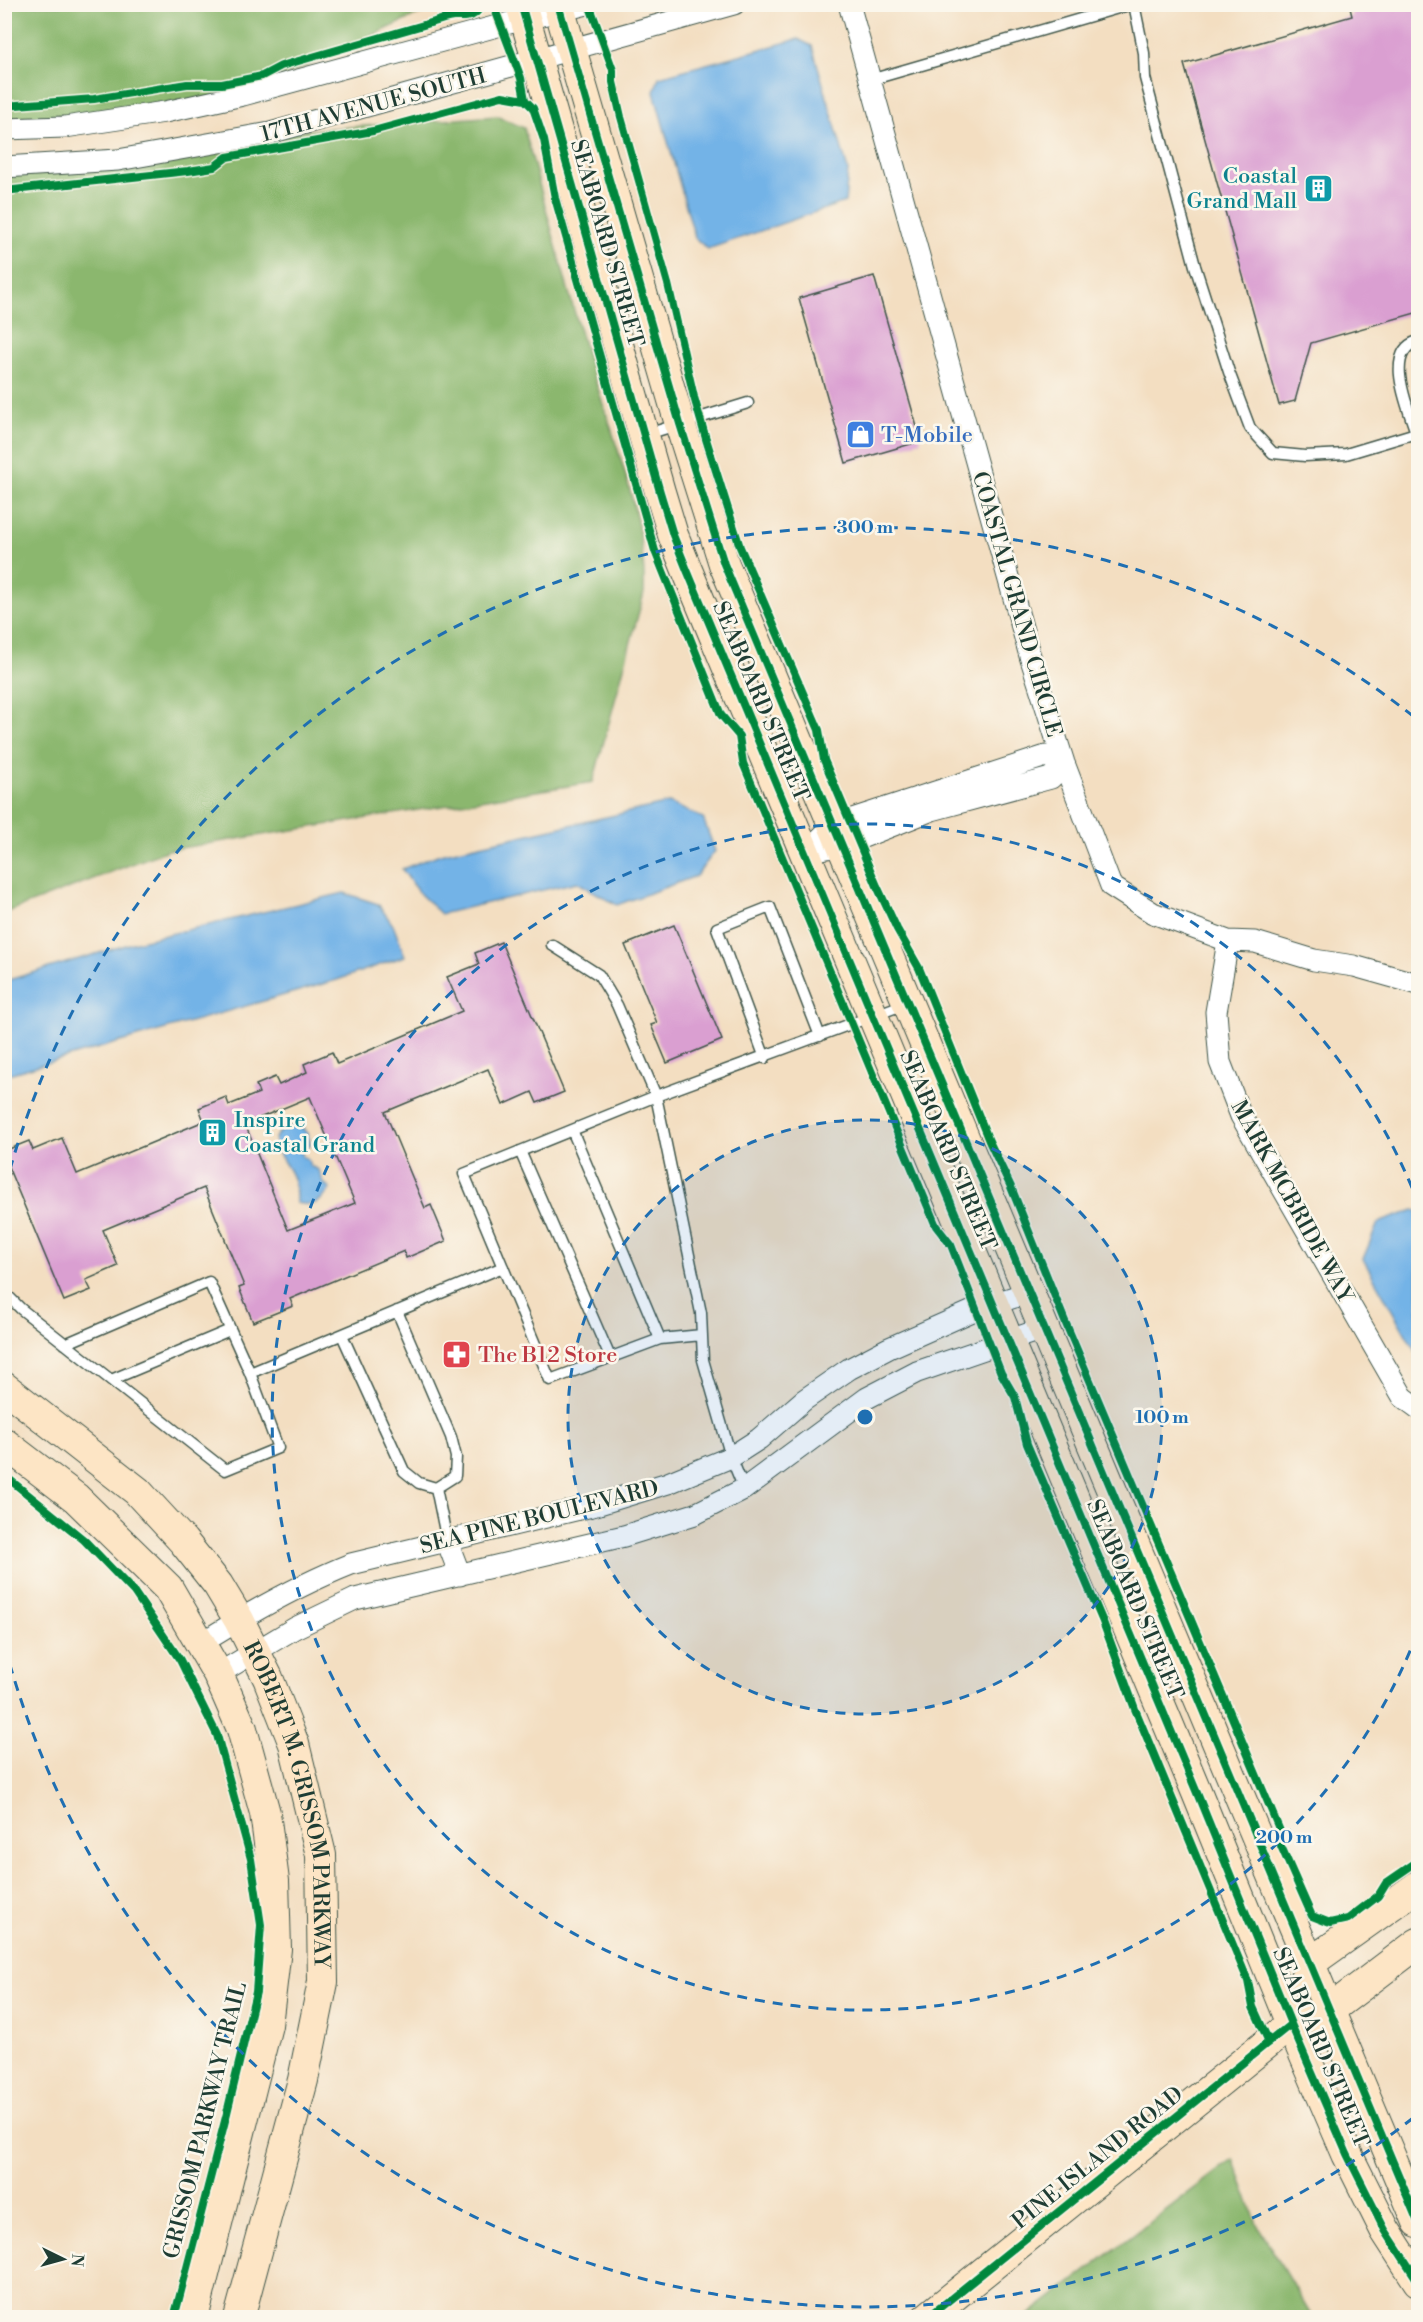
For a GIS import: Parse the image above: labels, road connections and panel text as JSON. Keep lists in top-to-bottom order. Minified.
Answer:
{"streets":{"street":["17TH AVENUE SOUTH","SEABOARD STREET","COASTAL GRAND CIRCLE","MARK MCBRIDE WAY","SEA PINE BOULEVARD","ROBERT M. GRISSOM PARKWAY","PINE ISLAND ROAD"],"cycle path":["GRISSOM PARKWAY TRAIL"]},"crossings":[["17TH AVENUE SOUTH","SEABOARD STREET"],["SEABOARD STREET","SEA PINE BOULEVARD"],["SEABOARD STREET","PINE ISLAND ROAD"],["COASTAL GRAND CIRCLE","MARK MCBRIDE WAY"],["SEA PINE BOULEVARD","ROBERT M. GRISSOM PARKWAY"]],"places":{"building":["Coastal Grand Mall","Inspire Coastal Grand"],"shop":["T-Mobile"],"pharmacy":["The B12 Store"]},"north":"right","rings":["300 m","100 m","200 m"]}
